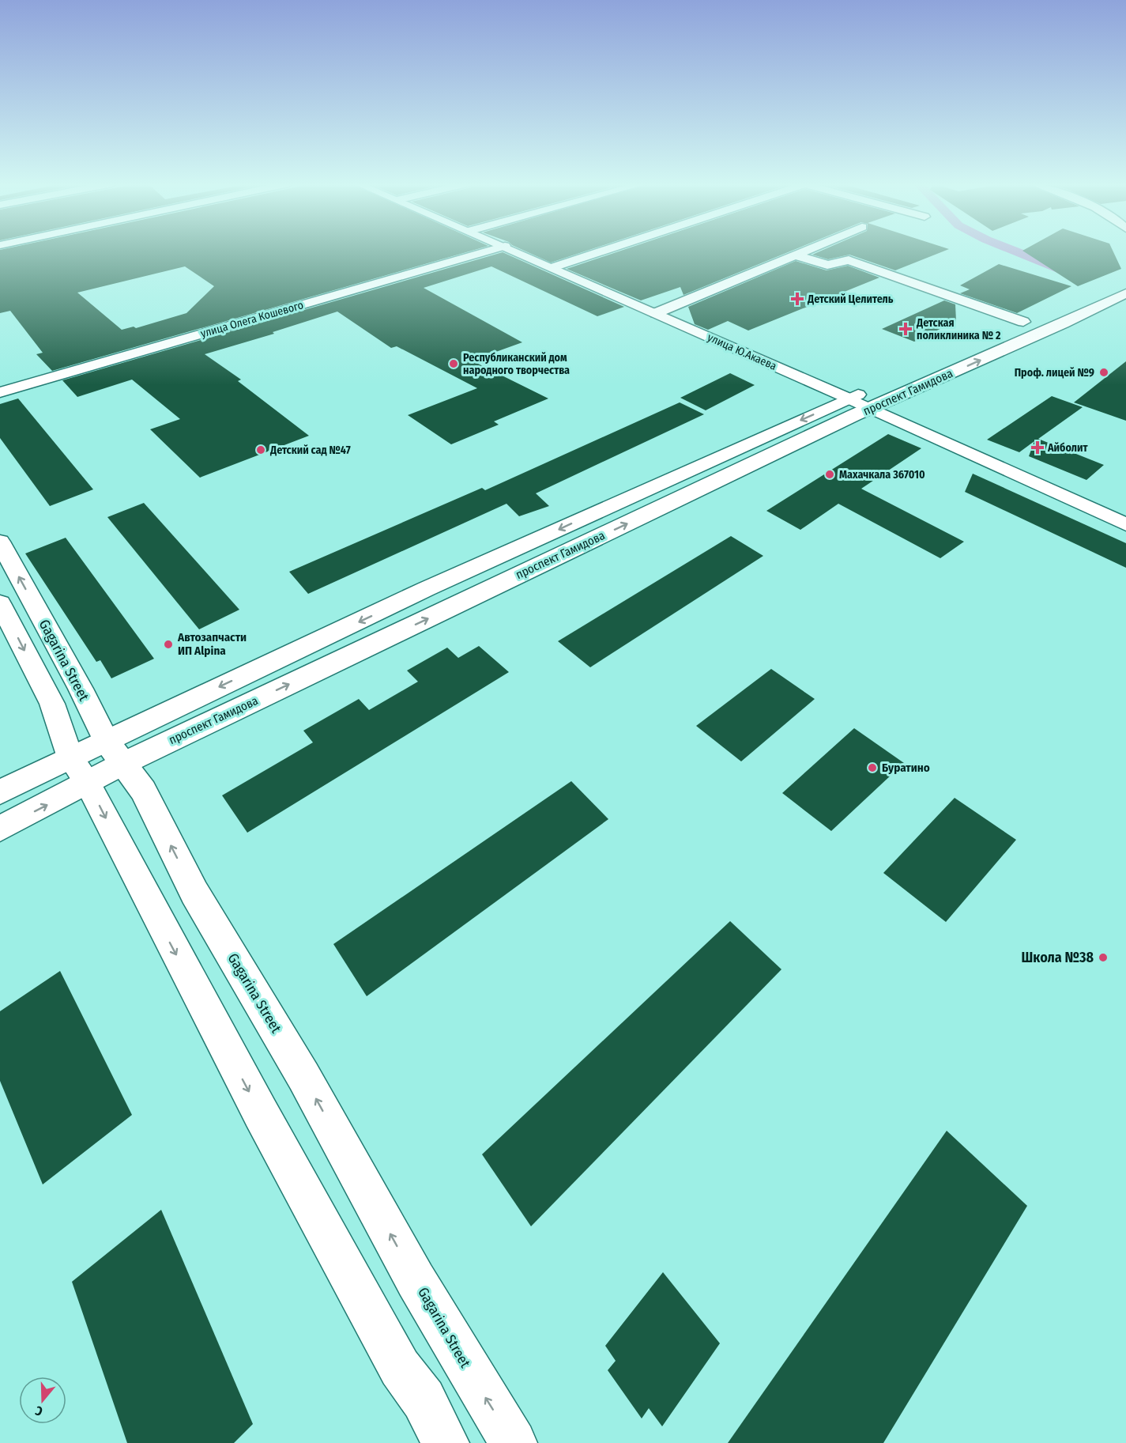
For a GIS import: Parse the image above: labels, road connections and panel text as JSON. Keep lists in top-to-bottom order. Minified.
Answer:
{"streets":{"main road":["улица Олега Кошевого","улица Ю.Акаева","проспект Гамидова","Gagarina Street"]},"crossings":[["улица Ю.Акаева","проспект Гамидова"],["проспект Гамидова","Gagarina Street"]],"places":{"health":["Детский Целитель","Детская поликлиника № 2","Айболит"],"other":["Республиканский дом народного творчества","Проф. лицей №9","Детский сад №47","Махачкала 367010","Автозапчасти ИП Alpina","Буратино","Школа №38"]},"north":"bottom"}
